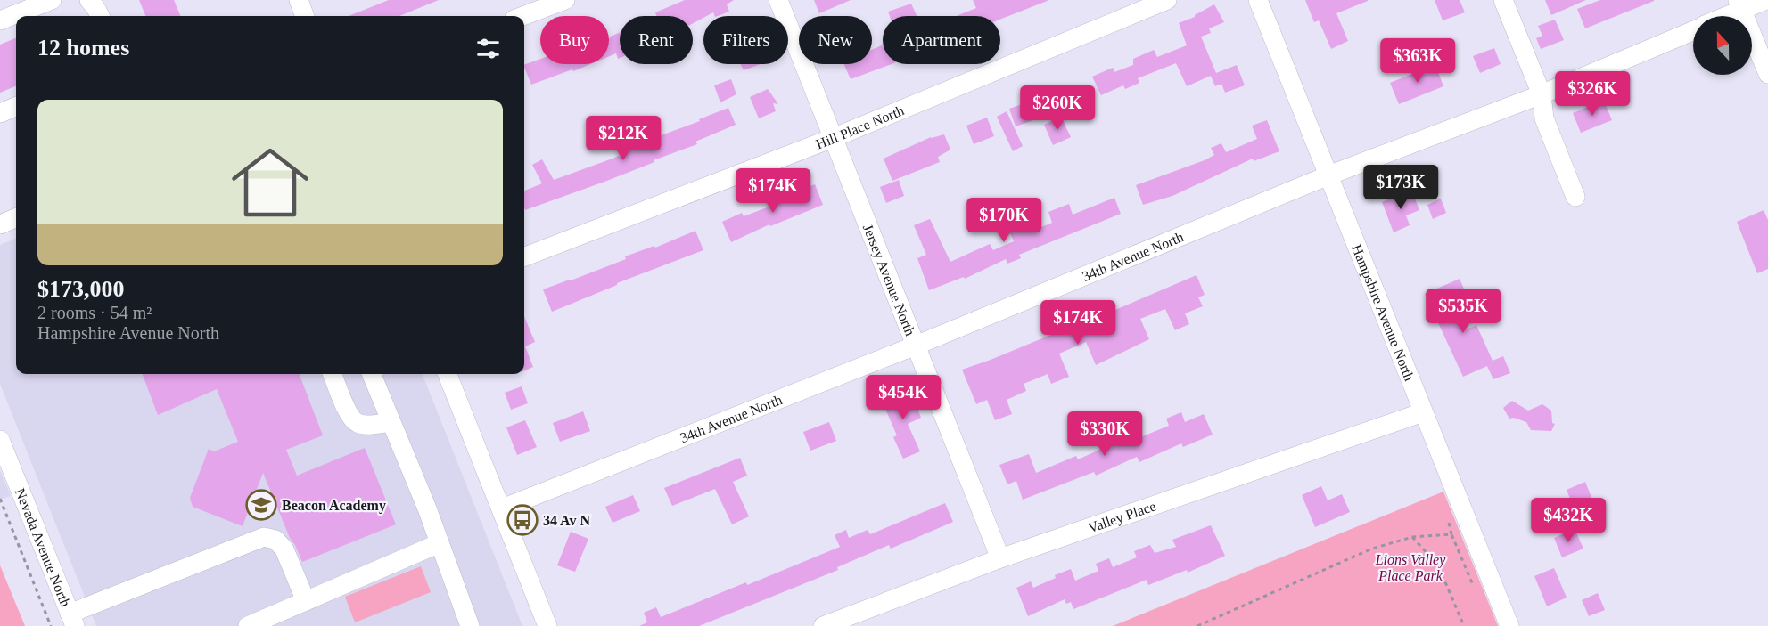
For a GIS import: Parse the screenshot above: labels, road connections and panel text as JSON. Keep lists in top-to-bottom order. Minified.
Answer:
{"streets":{"street":["Hill Place North","34th Avenue North","Jersey Avenue North","Hampshire Avenue North","Valley Place","Nevada Avenue North"]},"crossings":[["Hill Place North","Jersey Avenue North"],["34th Avenue North","Jersey Avenue North"],["34th Avenue North","Hampshire Avenue North"],["Jersey Avenue North","Valley Place"],["Hampshire Avenue North","Valley Place"]],"parks":["Lions Valley Place Park"],"places":{"school or university":["Beacon Academy"],"bus stop":["34 Av N"]},"north":"top","page":{"chip":["Buy","Rent","Filters","New","Apartment"],"heading":"12 homes","price":["$363K","$326K","$260K","$212K","$173K","$174K","$170K","$535K","$174K","$454K","$330K","$432K"],"list":[{"name":"$173,000","note":"2 rooms · 54 m² · Hampshire Avenue North"}]}}
